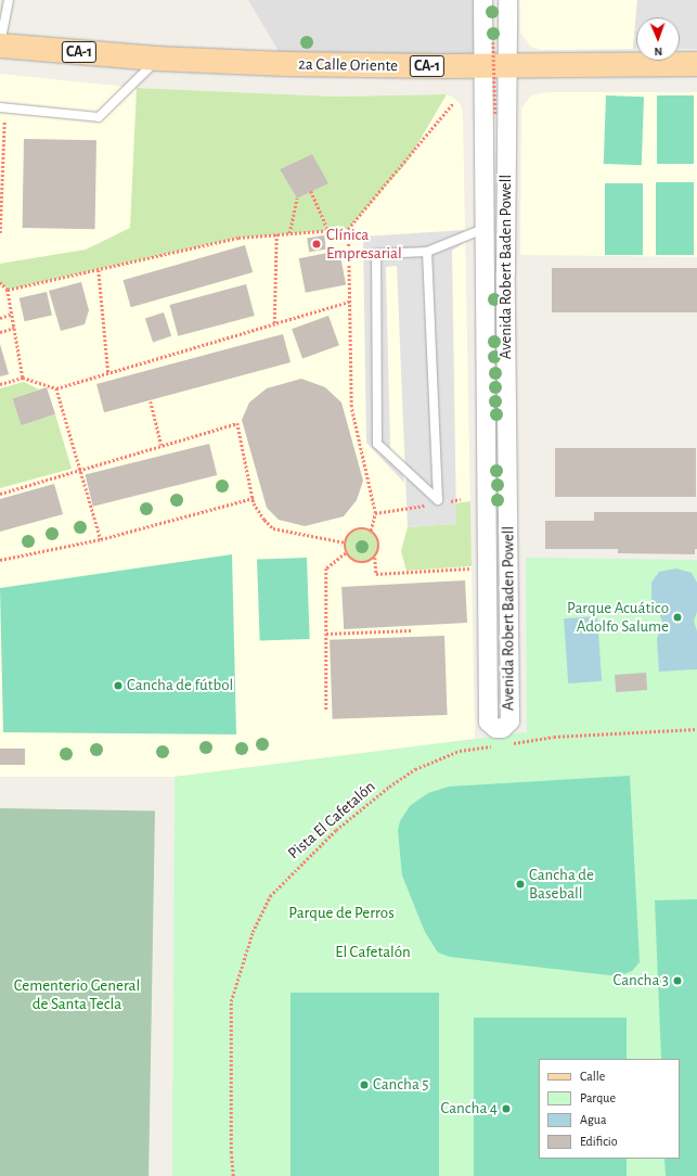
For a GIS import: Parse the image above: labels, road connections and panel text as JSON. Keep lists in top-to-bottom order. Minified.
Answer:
{"streets":{"main road":["CA-1","2a Calle Oriente"],"street":["Avenida Robert Baden Powell"],"path":["Pista El Cafetalón"]},"crossings":[["2a Calle Oriente","Avenida Robert Baden Powell"]],"parks":["Parque de Perros","El Cafetalón","Cementerio General de Santa Tecla"],"places":["Clínica Empresarial","Parque Acuático Adolfo Salume","Cancha de fútbol","Cancha de Baseball","Cancha 3","Cancha 5","Cancha 4"],"legend":["Calle","Parque","Agua","Edificio"],"north":"bottom"}
